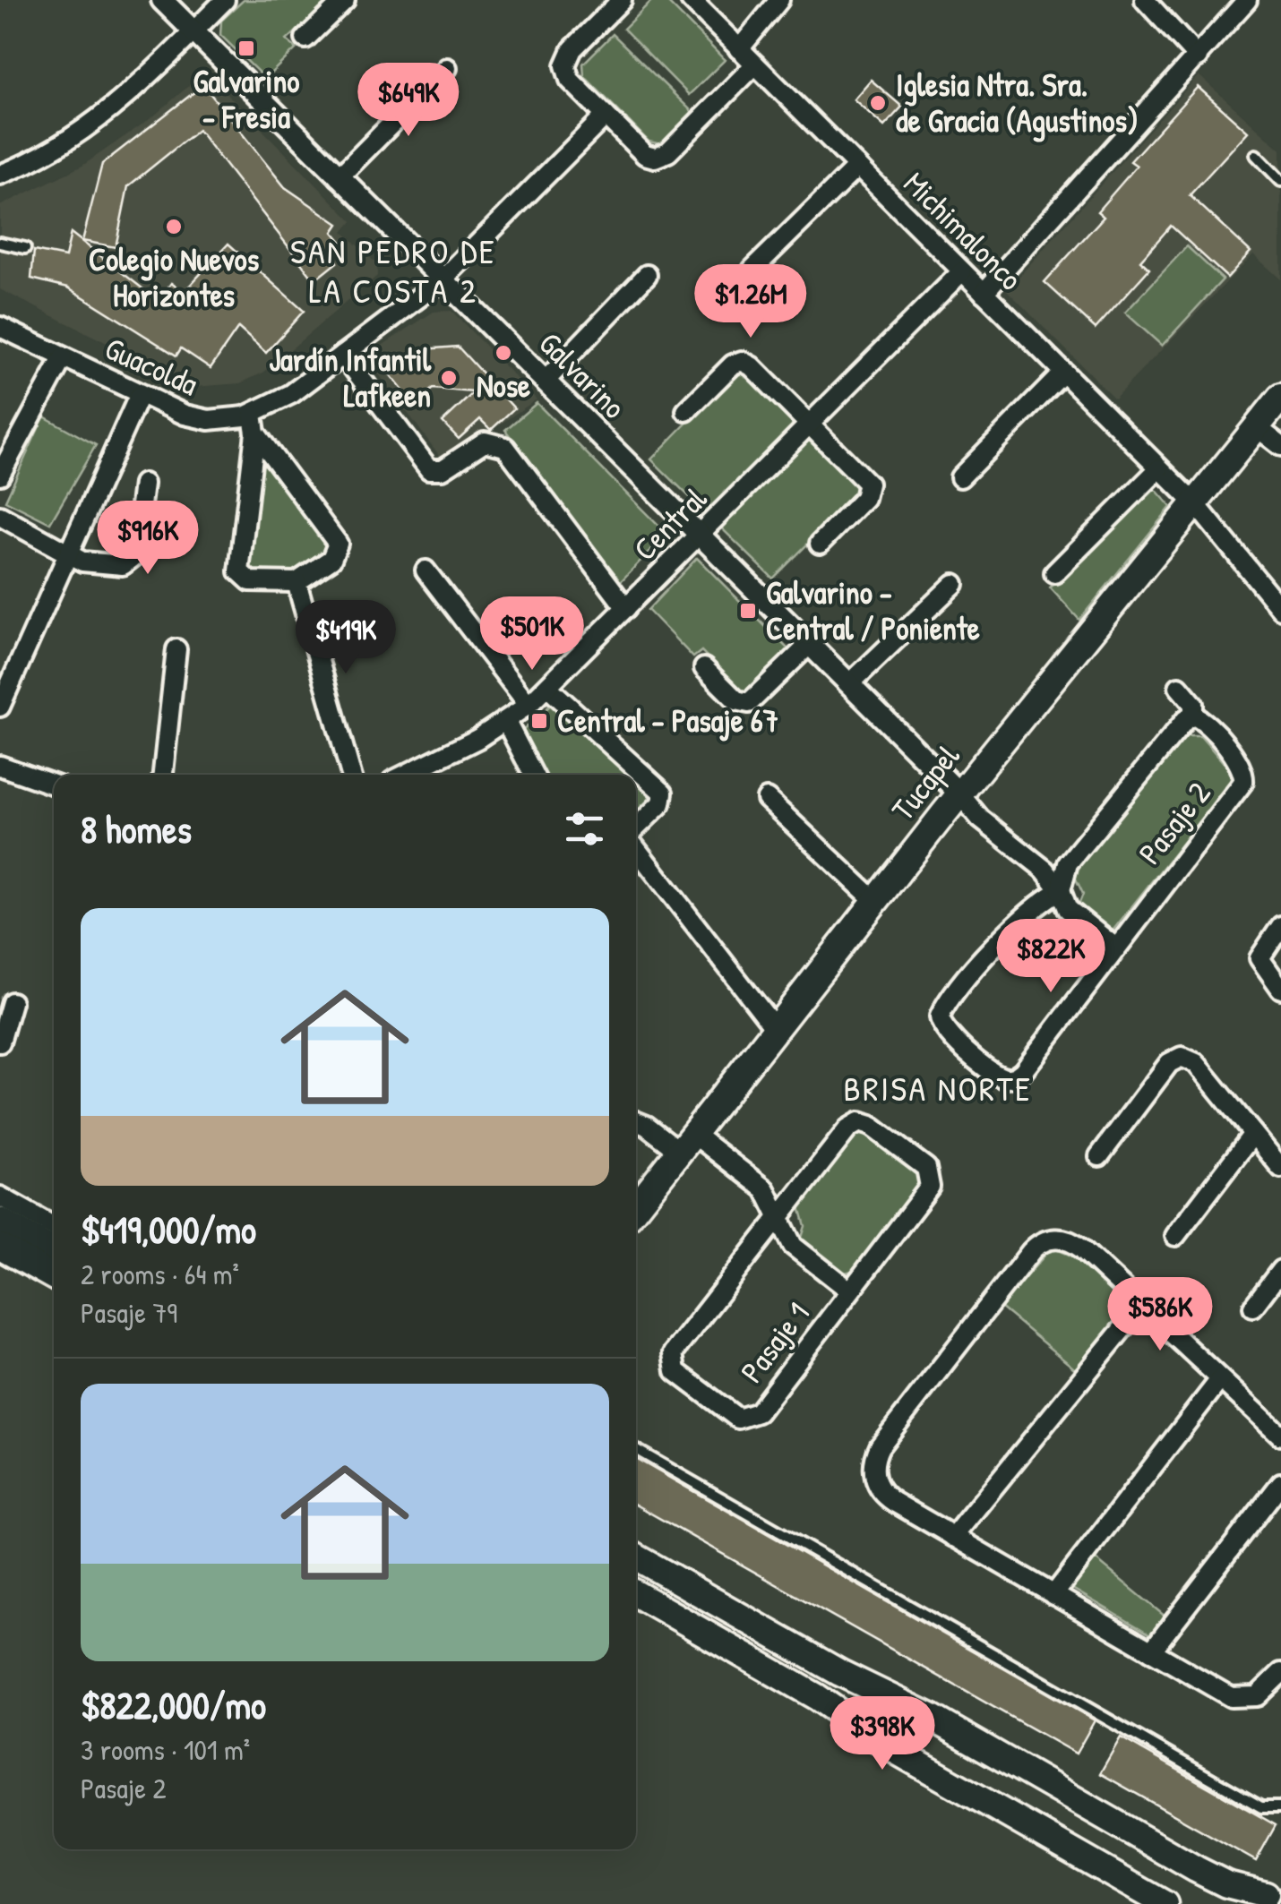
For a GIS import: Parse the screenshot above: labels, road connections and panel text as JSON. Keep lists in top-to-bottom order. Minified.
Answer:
{"streets":{"main road":["Tucapel"],"street":["Michimalonco","Guacolda","Galvarino","Central","Pasaje 2","Pasaje 1"]},"crossings":[["Michimalonco","Central"],["Michimalonco","Tucapel"],["Guacolda","Galvarino"],["Galvarino","Central"],["Galvarino","Tucapel"]],"districts":["SAN PEDRO DE LA COSTA 2","BRISA NORTE"],"places":{"transit":["Galvarino - Fresia","Galvarino - Central / Poniente","Central - Pasaje 67"],"other":["Iglesia Ntra. Sra. de Gracia (Agustinos)","Colegio Nuevos Horizontes","Nose","Jardín Infantil Lafkeen"]},"page":{"price":["$649K","$1.26M","$916K","$501K","$419K","$822K","$586K","$398K"],"heading":"8 homes","list":[{"name":"$419,000/mo","note":"2 rooms · 64 m² · Pasaje 79"},{"name":"$822,000/mo","note":"3 rooms · 101 m² · Pasaje 2"}]}}
